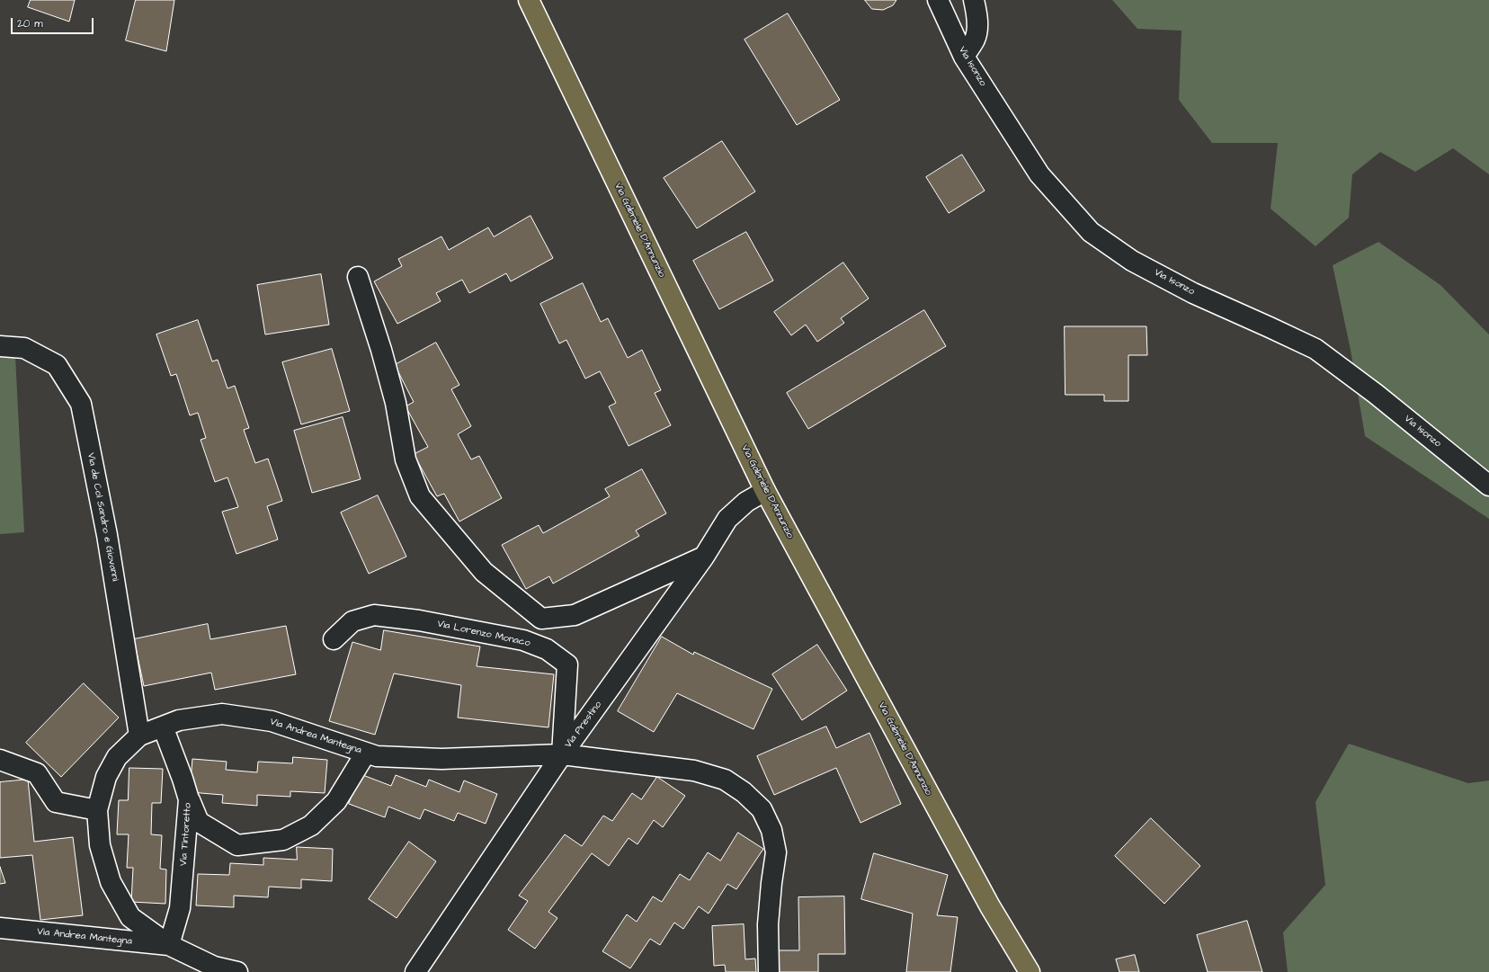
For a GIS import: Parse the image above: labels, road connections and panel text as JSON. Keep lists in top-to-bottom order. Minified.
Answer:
{"streets":{"main road":["Via Gabriele D'Annunzio"],"street":["Via Isonzo","Via de Col Sandro e Giovanni","Via Lorenzo Monaco","Via Prestino","Via Andrea Mantegna","Via Tintoretto"]},"crossings":[["Via Gabriele D'Annunzio","Via Prestino"],["Via de Col Sandro e Giovanni","Via Andrea Mantegna"],["Via Lorenzo Monaco","Via Prestino"],["Via Lorenzo Monaco","Via Andrea Mantegna"],["Via Prestino","Via Andrea Mantegna"],["Via Andrea Mantegna","Via Tintoretto"]],"scale_bar":"20 m"}
